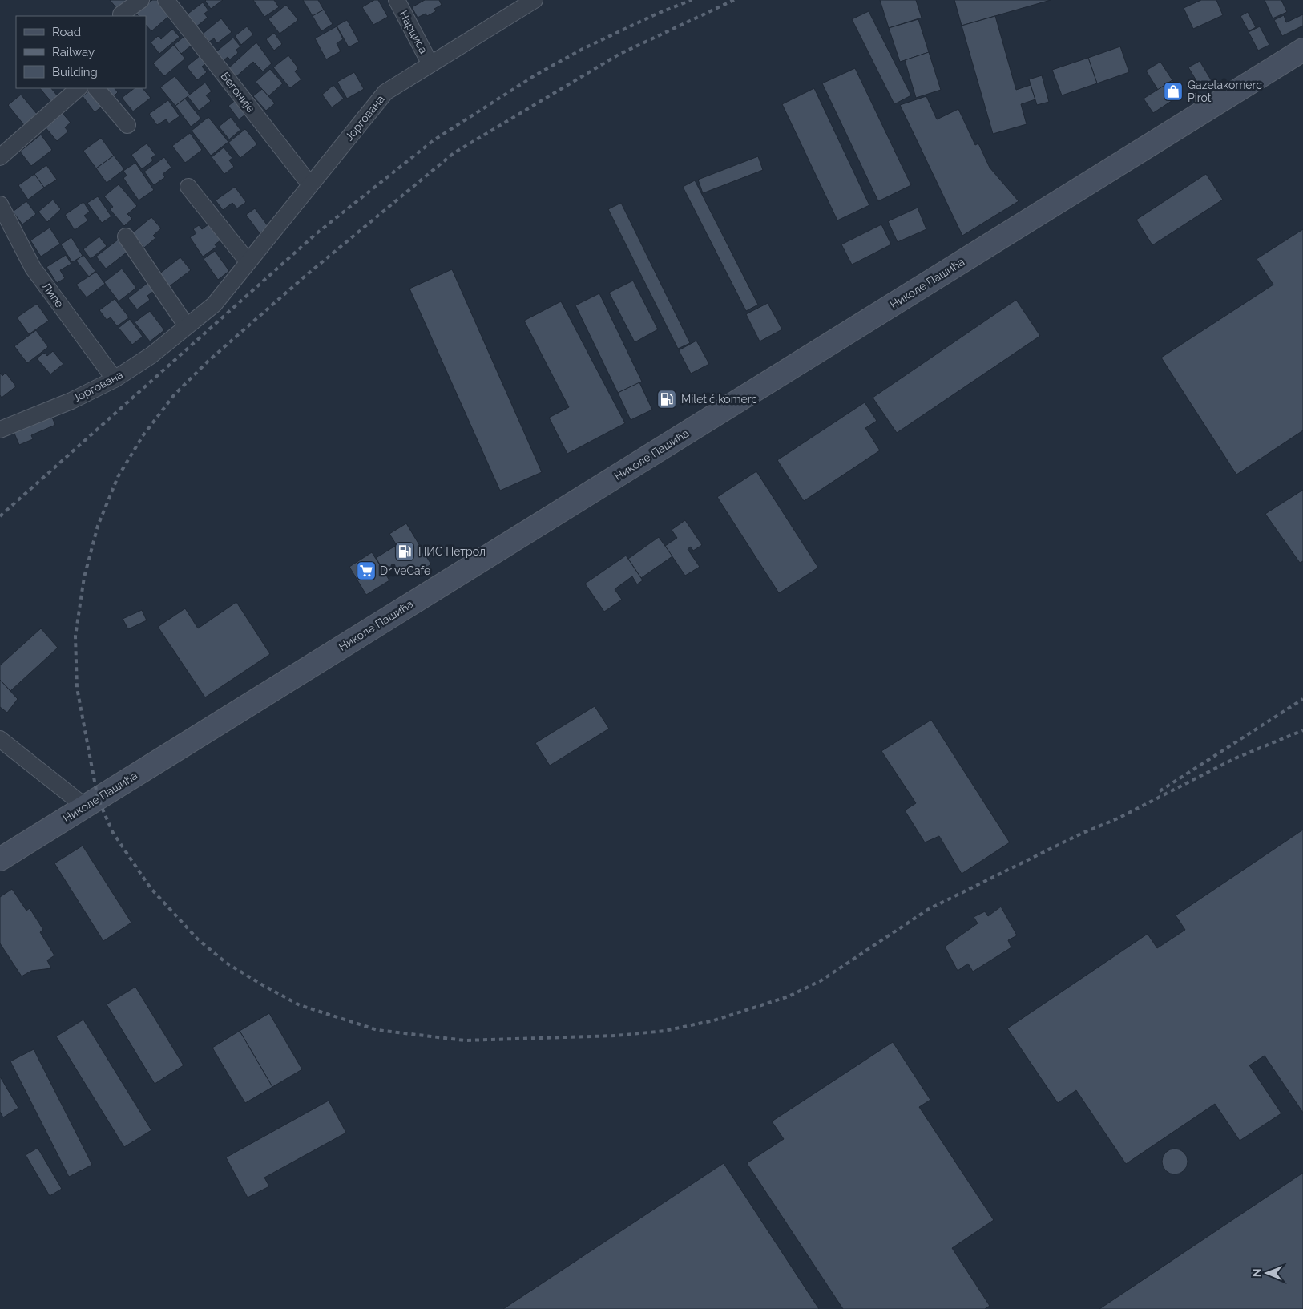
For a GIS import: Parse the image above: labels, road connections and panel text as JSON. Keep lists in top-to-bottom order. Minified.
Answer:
{"streets":{"main road":["Николе Пашића"],"street":["Нарциса","Бегоније","Јоргована","Липе"]},"crossings":[["Нарциса","Јоргована"],["Бегоније","Јоргована"],["Јоргована","Липе"]],"places":{"shop":["Gazelakomerc Pirot"],"fuel station":["Miletić komerc","НИС Петрол"],"supermarket":["DriveCafe"]},"legend":["Road","Railway","Building"],"north":"left"}
